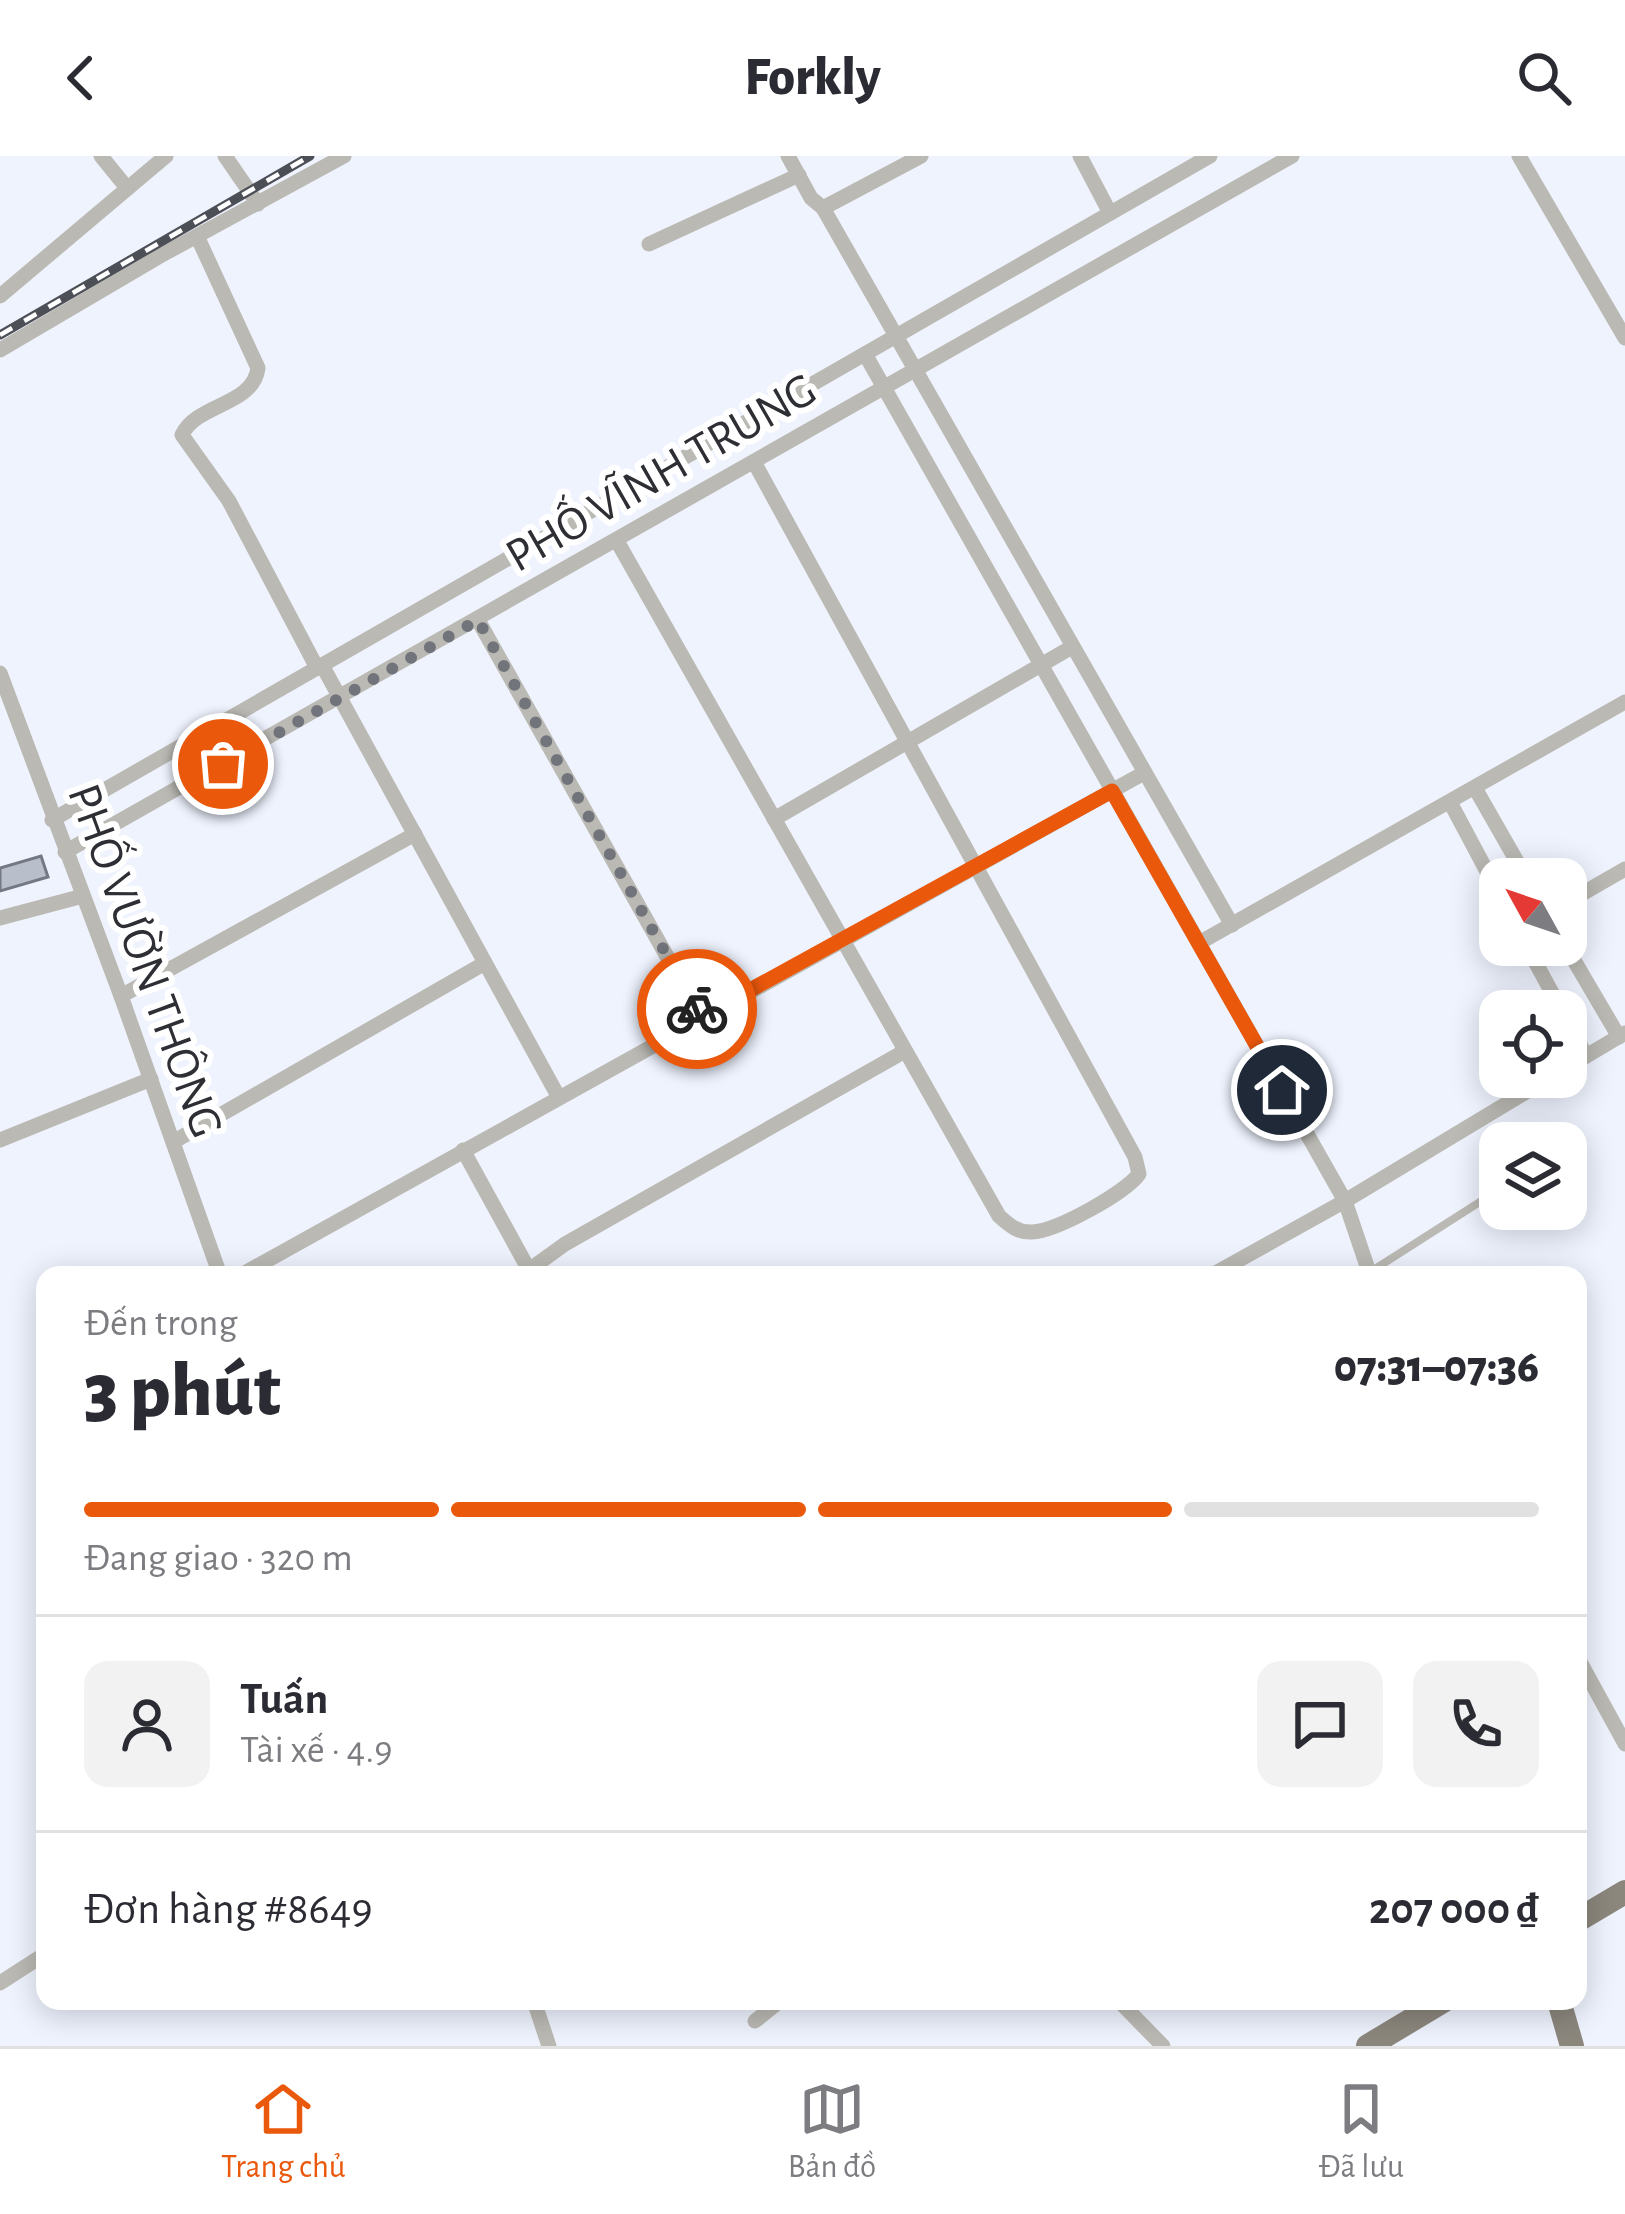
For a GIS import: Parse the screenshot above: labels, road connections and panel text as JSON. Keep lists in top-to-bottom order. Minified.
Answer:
{"streets":{"street":["PHỐ VĨNH TRUNG","PHỐ VƯỜN THÔNG"]},"crossings":[["PHỐ VĨNH TRUNG","PHỐ VƯỜN THÔNG"]],"north":"top left","page":{"header":"Forkly","heading":["3 phút","Đến trong","07:31–07:36"],"panel":["Tuấn","Tài xế · 4.9","Đơn hàng #8649","207 000 ₫"],"bar":"Đang giao · 320 m","tabs":["Trang chủ","Bản đồ","Đã lưu"]}}
